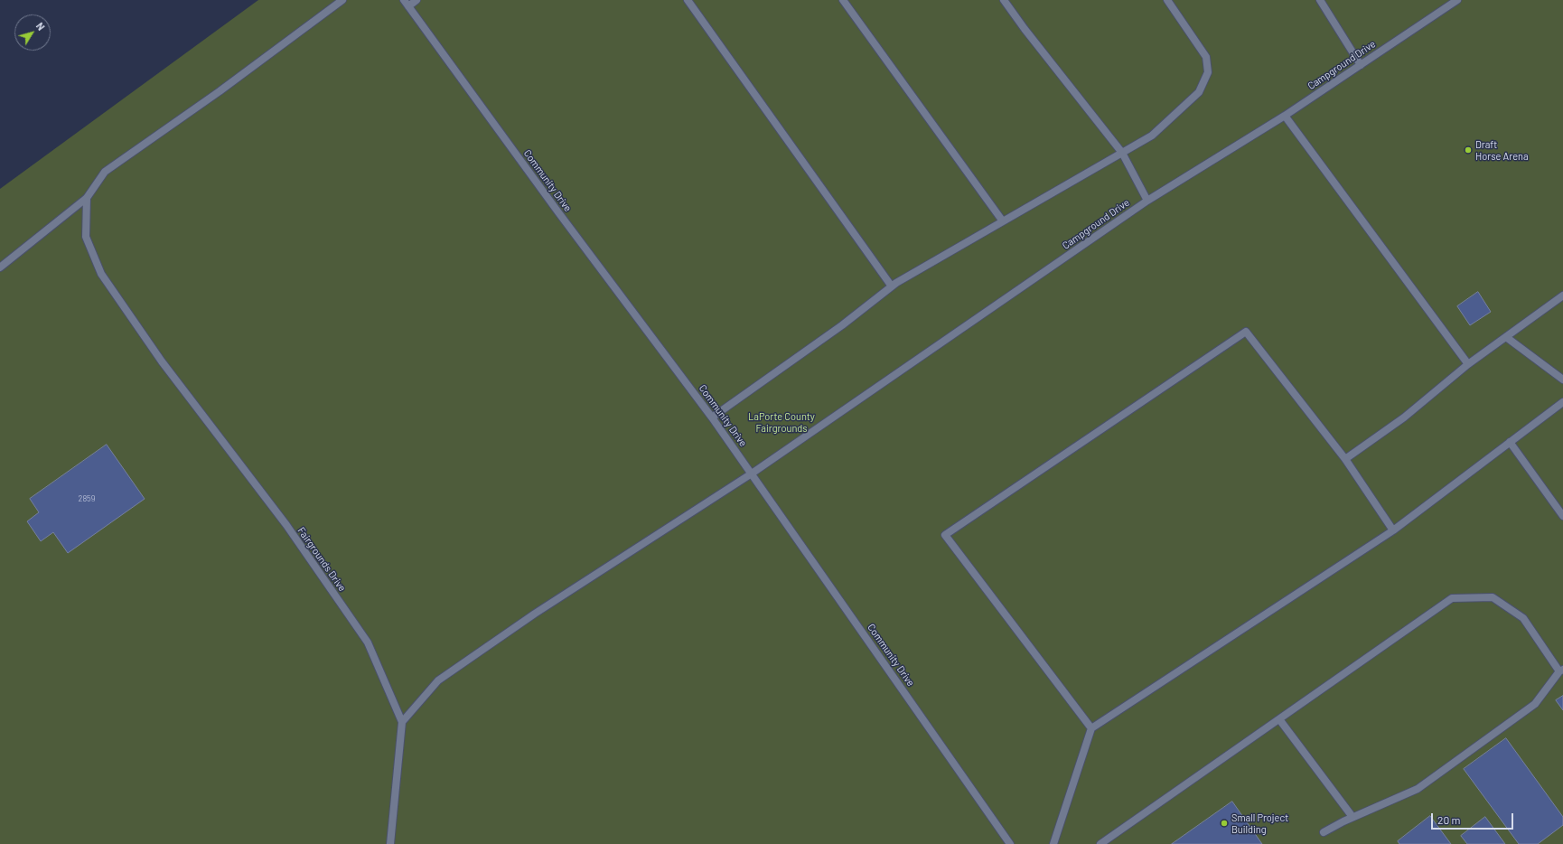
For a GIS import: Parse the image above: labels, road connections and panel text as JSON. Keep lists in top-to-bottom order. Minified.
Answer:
{"streets":{"lane":["Campground Drive","Community Drive","Fairgrounds Drive"]},"crossings":[["Campground Drive","Community Drive"],["Campground Drive","Fairgrounds Drive"]],"parks":["LaPorte County Fairgrounds"],"places":["Draft Horse Arena","Small Project Building"],"house_numbers":["2859"],"scale_bar":"20 m","north":"top right"}
